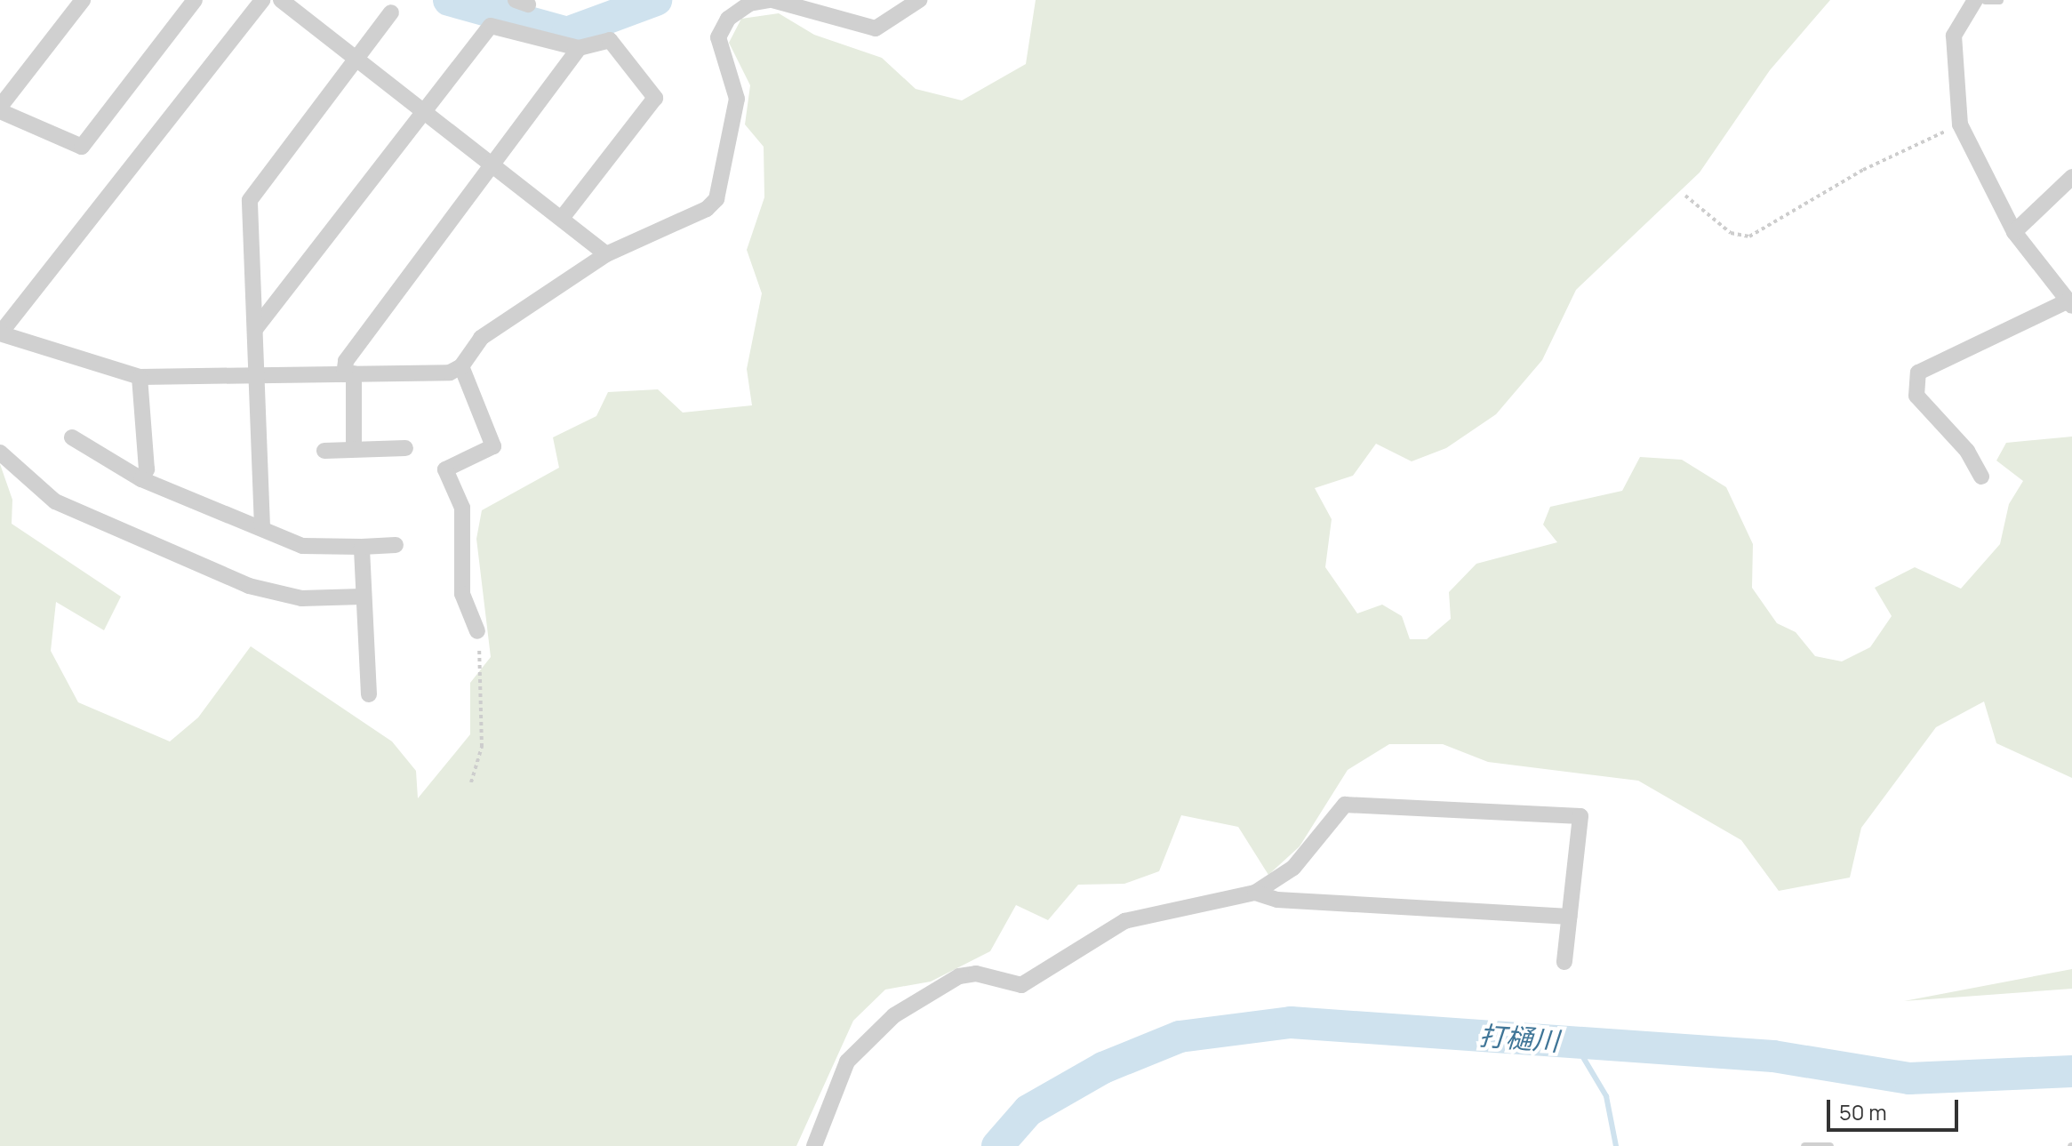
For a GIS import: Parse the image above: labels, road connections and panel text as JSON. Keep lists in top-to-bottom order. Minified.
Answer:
{"water":["打樋川"],"scale_bar":"50 m"}
